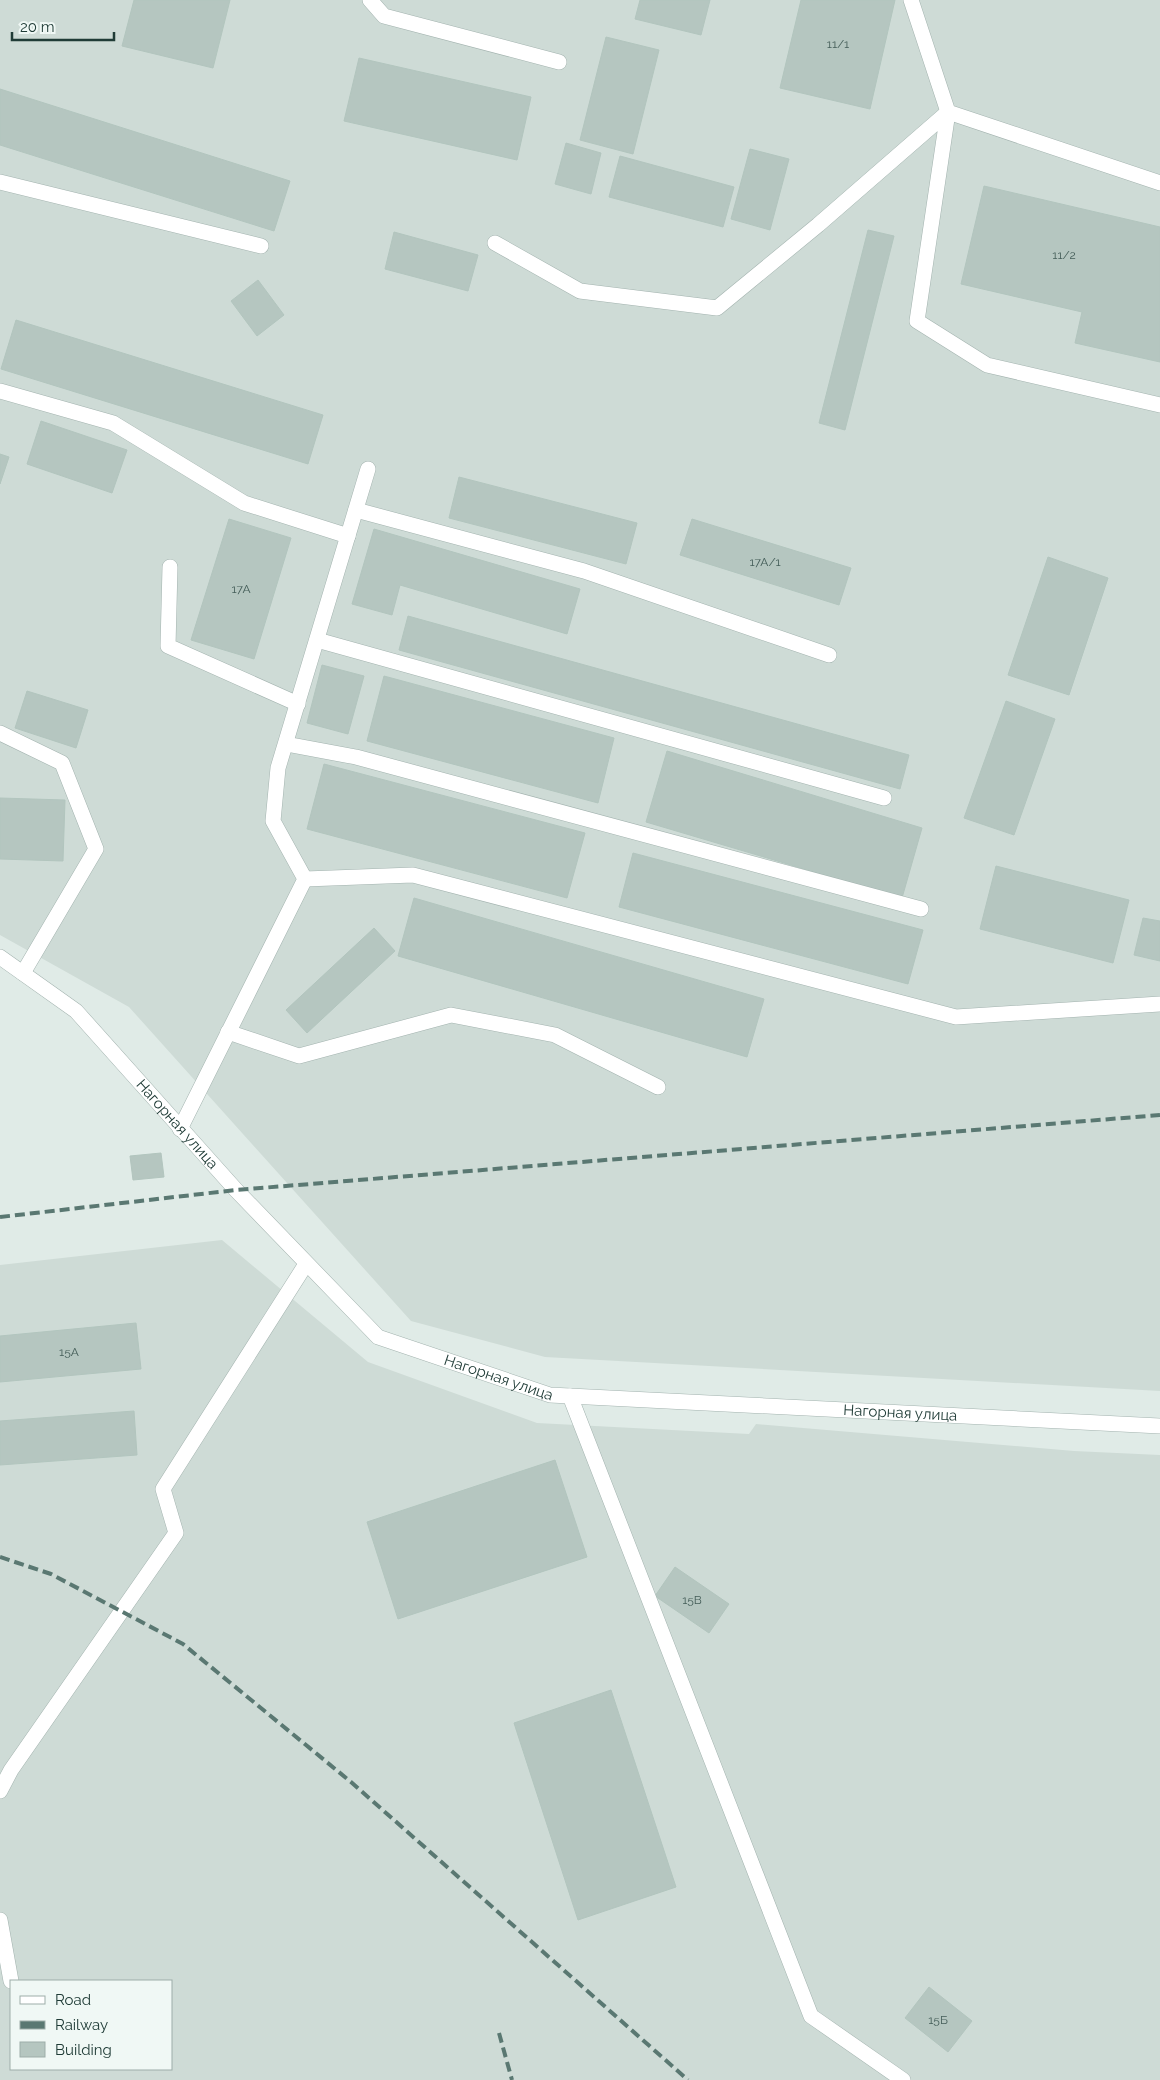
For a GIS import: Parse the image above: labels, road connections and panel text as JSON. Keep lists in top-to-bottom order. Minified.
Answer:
{"streets":{"street":["Нагорная улица"]},"house_numbers":["11/1","11/2","17А/1","17А","15А","15В","15Б"],"legend":["Road","Railway","Building"],"scale_bar":"20 m"}
